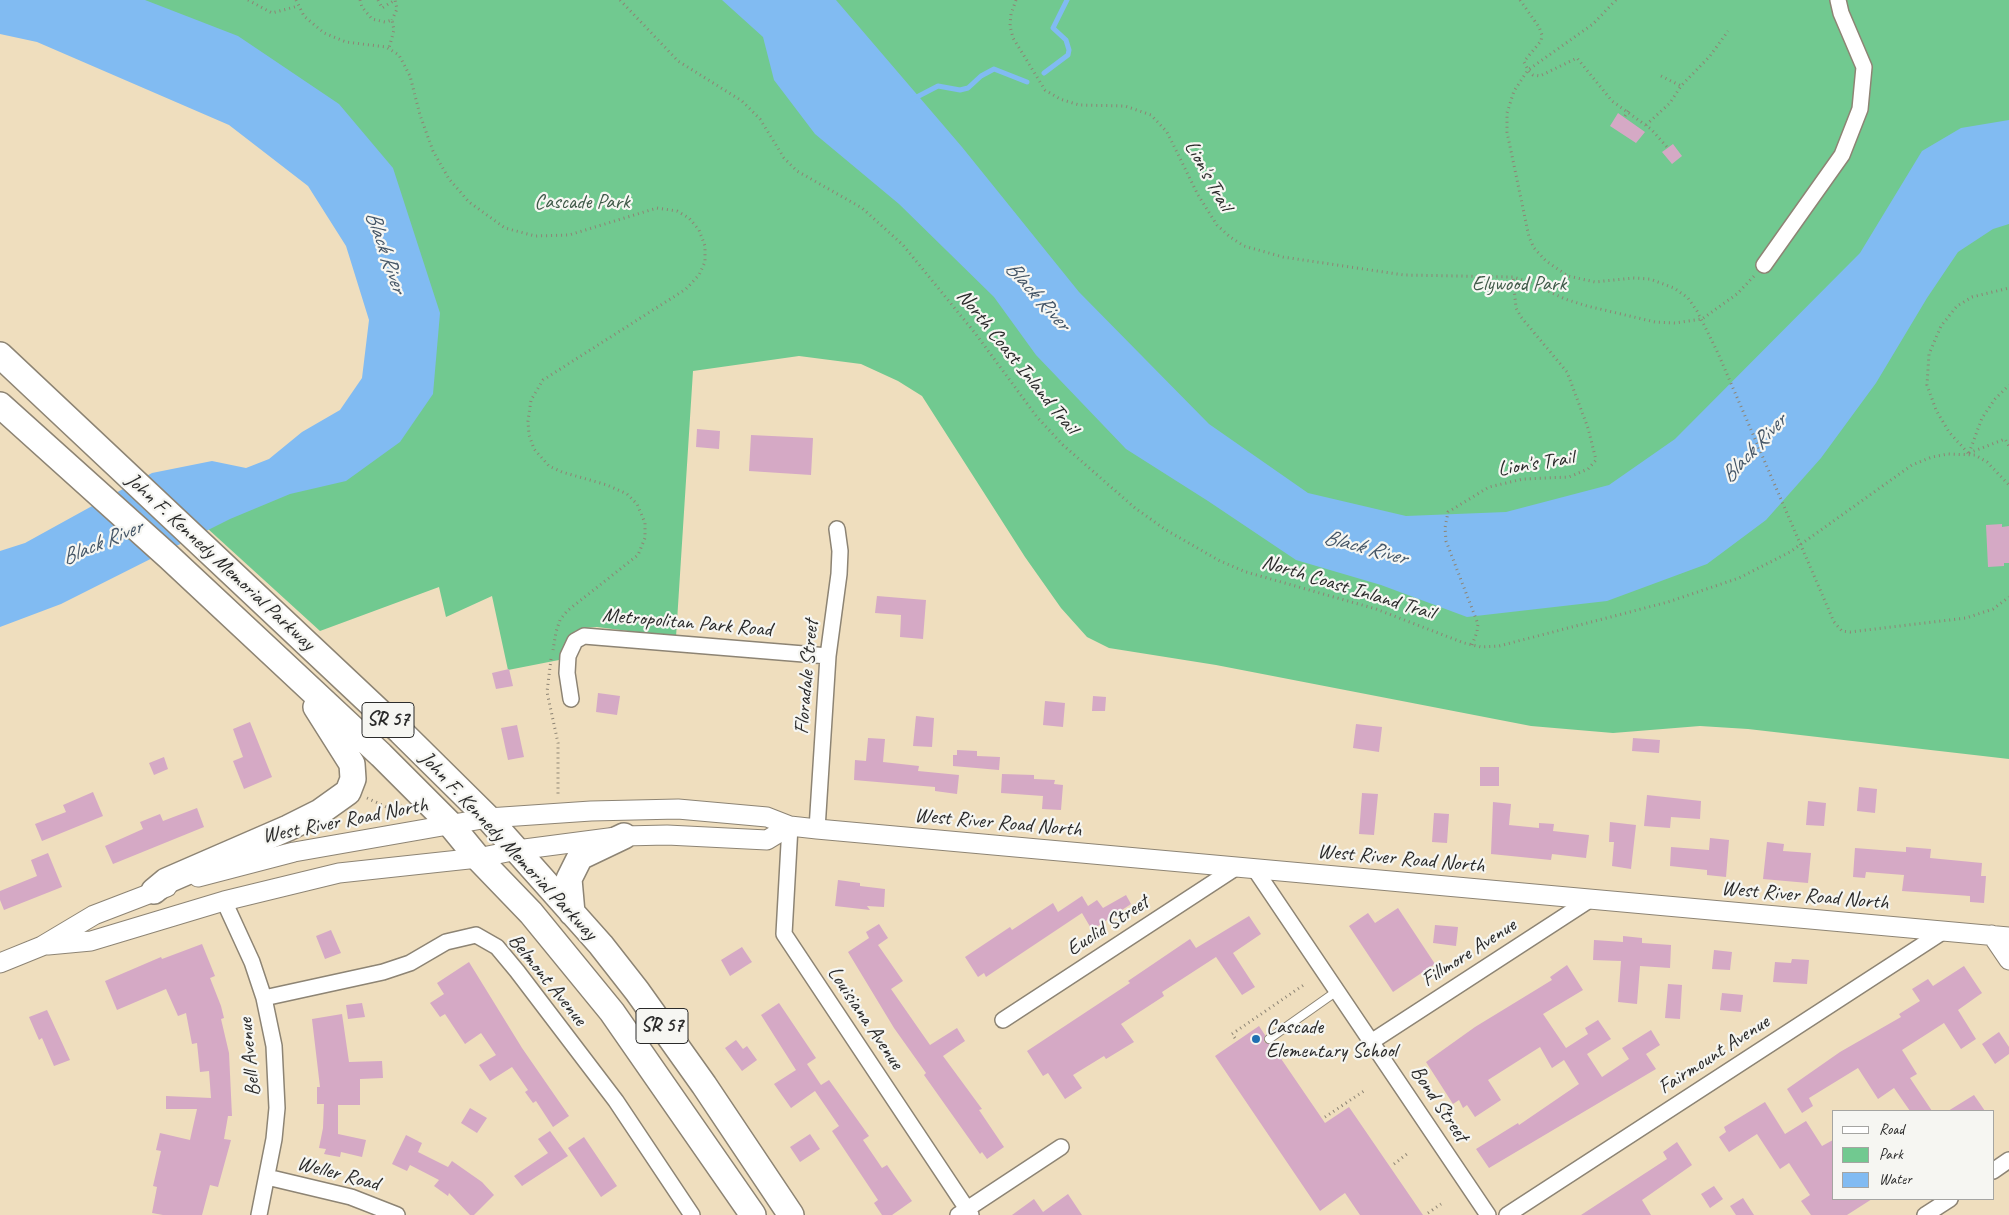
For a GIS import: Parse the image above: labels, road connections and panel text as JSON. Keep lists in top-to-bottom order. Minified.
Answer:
{"streets":{"highway":["John F. Kennedy Memorial Parkway","SR 57"],"street":["Metropolitan Park Road","Floradale Street","West River Road North","Euclid Street","Fillmore Avenue","Belmont Avenue","Louisiana Avenue","Fairmount Avenue","Bell Avenue","Bond Street","Weller Road"],"path":["Lion's Trail","North Coast Inland Trail"]},"crossings":[["Lion's Trail","North Coast Inland Trail"],["John F. Kennedy Memorial Parkway","West River Road North"],["Metropolitan Park Road","Floradale Street"],["Floradale Street","West River Road North"],["West River Road North","Euclid Street"],["West River Road North","Fillmore Avenue"],["West River Road North","Louisiana Avenue"],["West River Road North","Fairmount Avenue"],["West River Road North","Bell Avenue"],["West River Road North","Bond Street"],["Euclid Street","Bond Street"],["Fillmore Avenue","Bond Street"],["Belmont Avenue","Bell Avenue"],["Bell Avenue","Weller Road"]],"water":["Black River"],"parks":["Cascade Park","Elywood Park"],"places":["Cascade Elementary School"],"legend":["Road","Park","Water"]}
